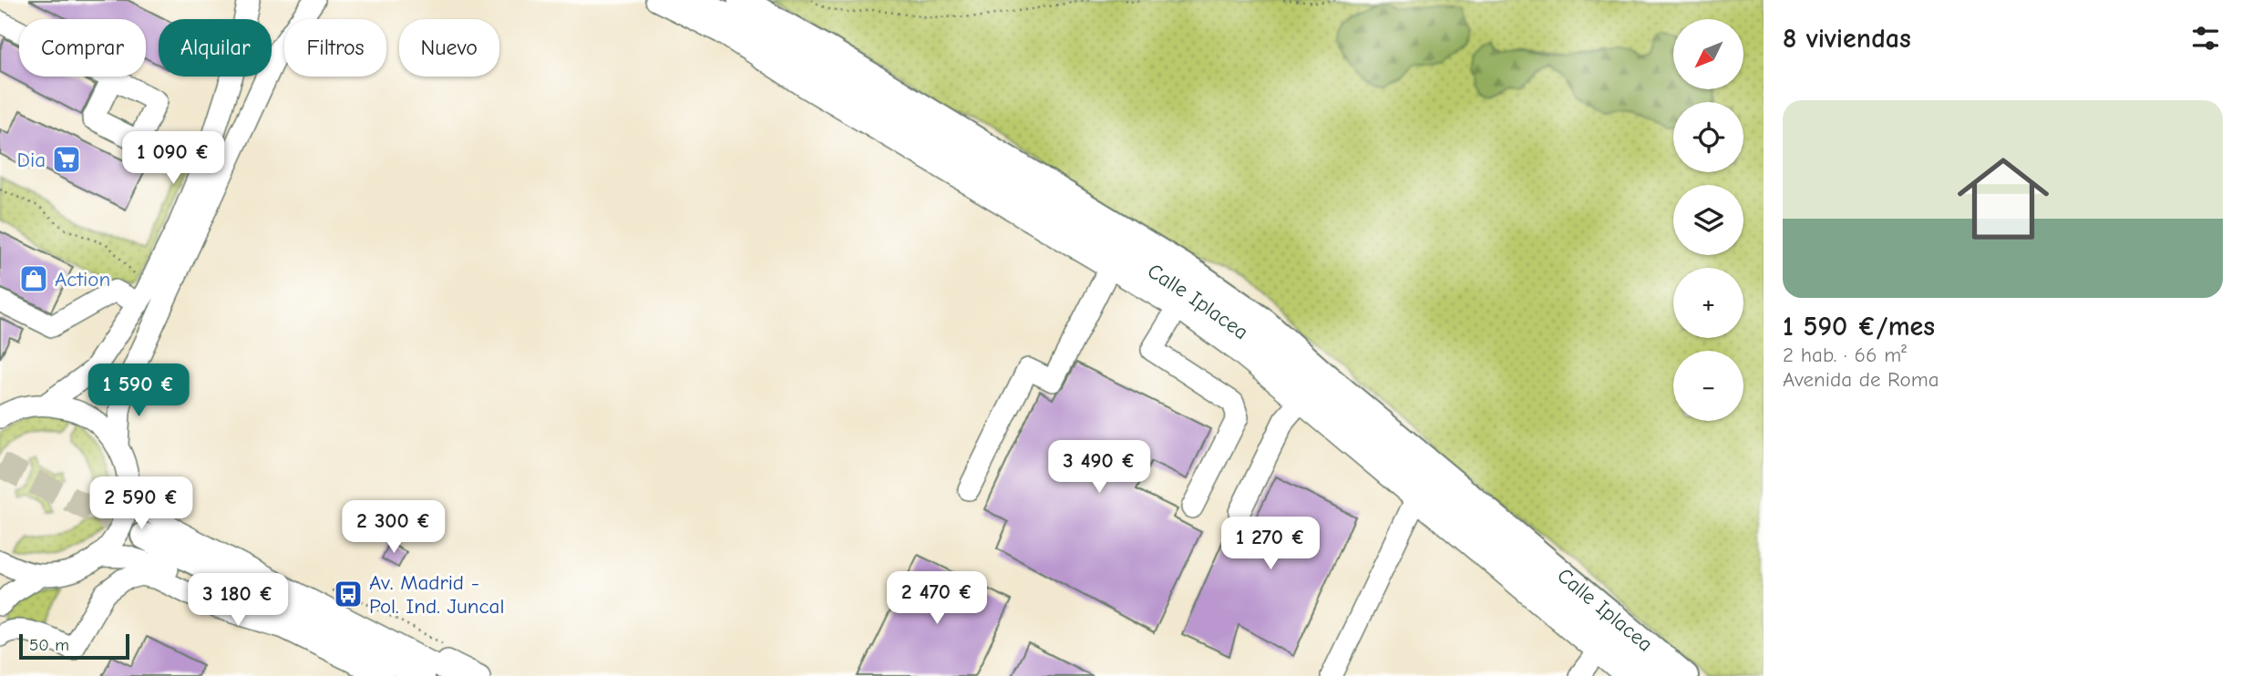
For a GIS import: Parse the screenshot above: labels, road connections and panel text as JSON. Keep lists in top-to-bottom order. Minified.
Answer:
{"streets":{"main road":["Calle Iplacea"]},"places":{"supermarket":["Dia"],"shop":["Action"],"bus stop":["Av. Madrid - Pol. Ind. Juncal"]},"scale_bar":"50 m","north":"bottom left","page":{"heading":"8 viviendas","map_buttons":["+","−"],"chip":["Comprar","Alquilar","Filtros","Nuevo"],"list":[{"name":"1 590 €/mes","note":"2 hab. · 66 m² · Avenida de Roma"}],"price":["1 090 €","1 590 €","3 490 €","2 590 €","2 300 €","1 270 €","2 470 €","3 180 €"],"scale":"50 m"}}
